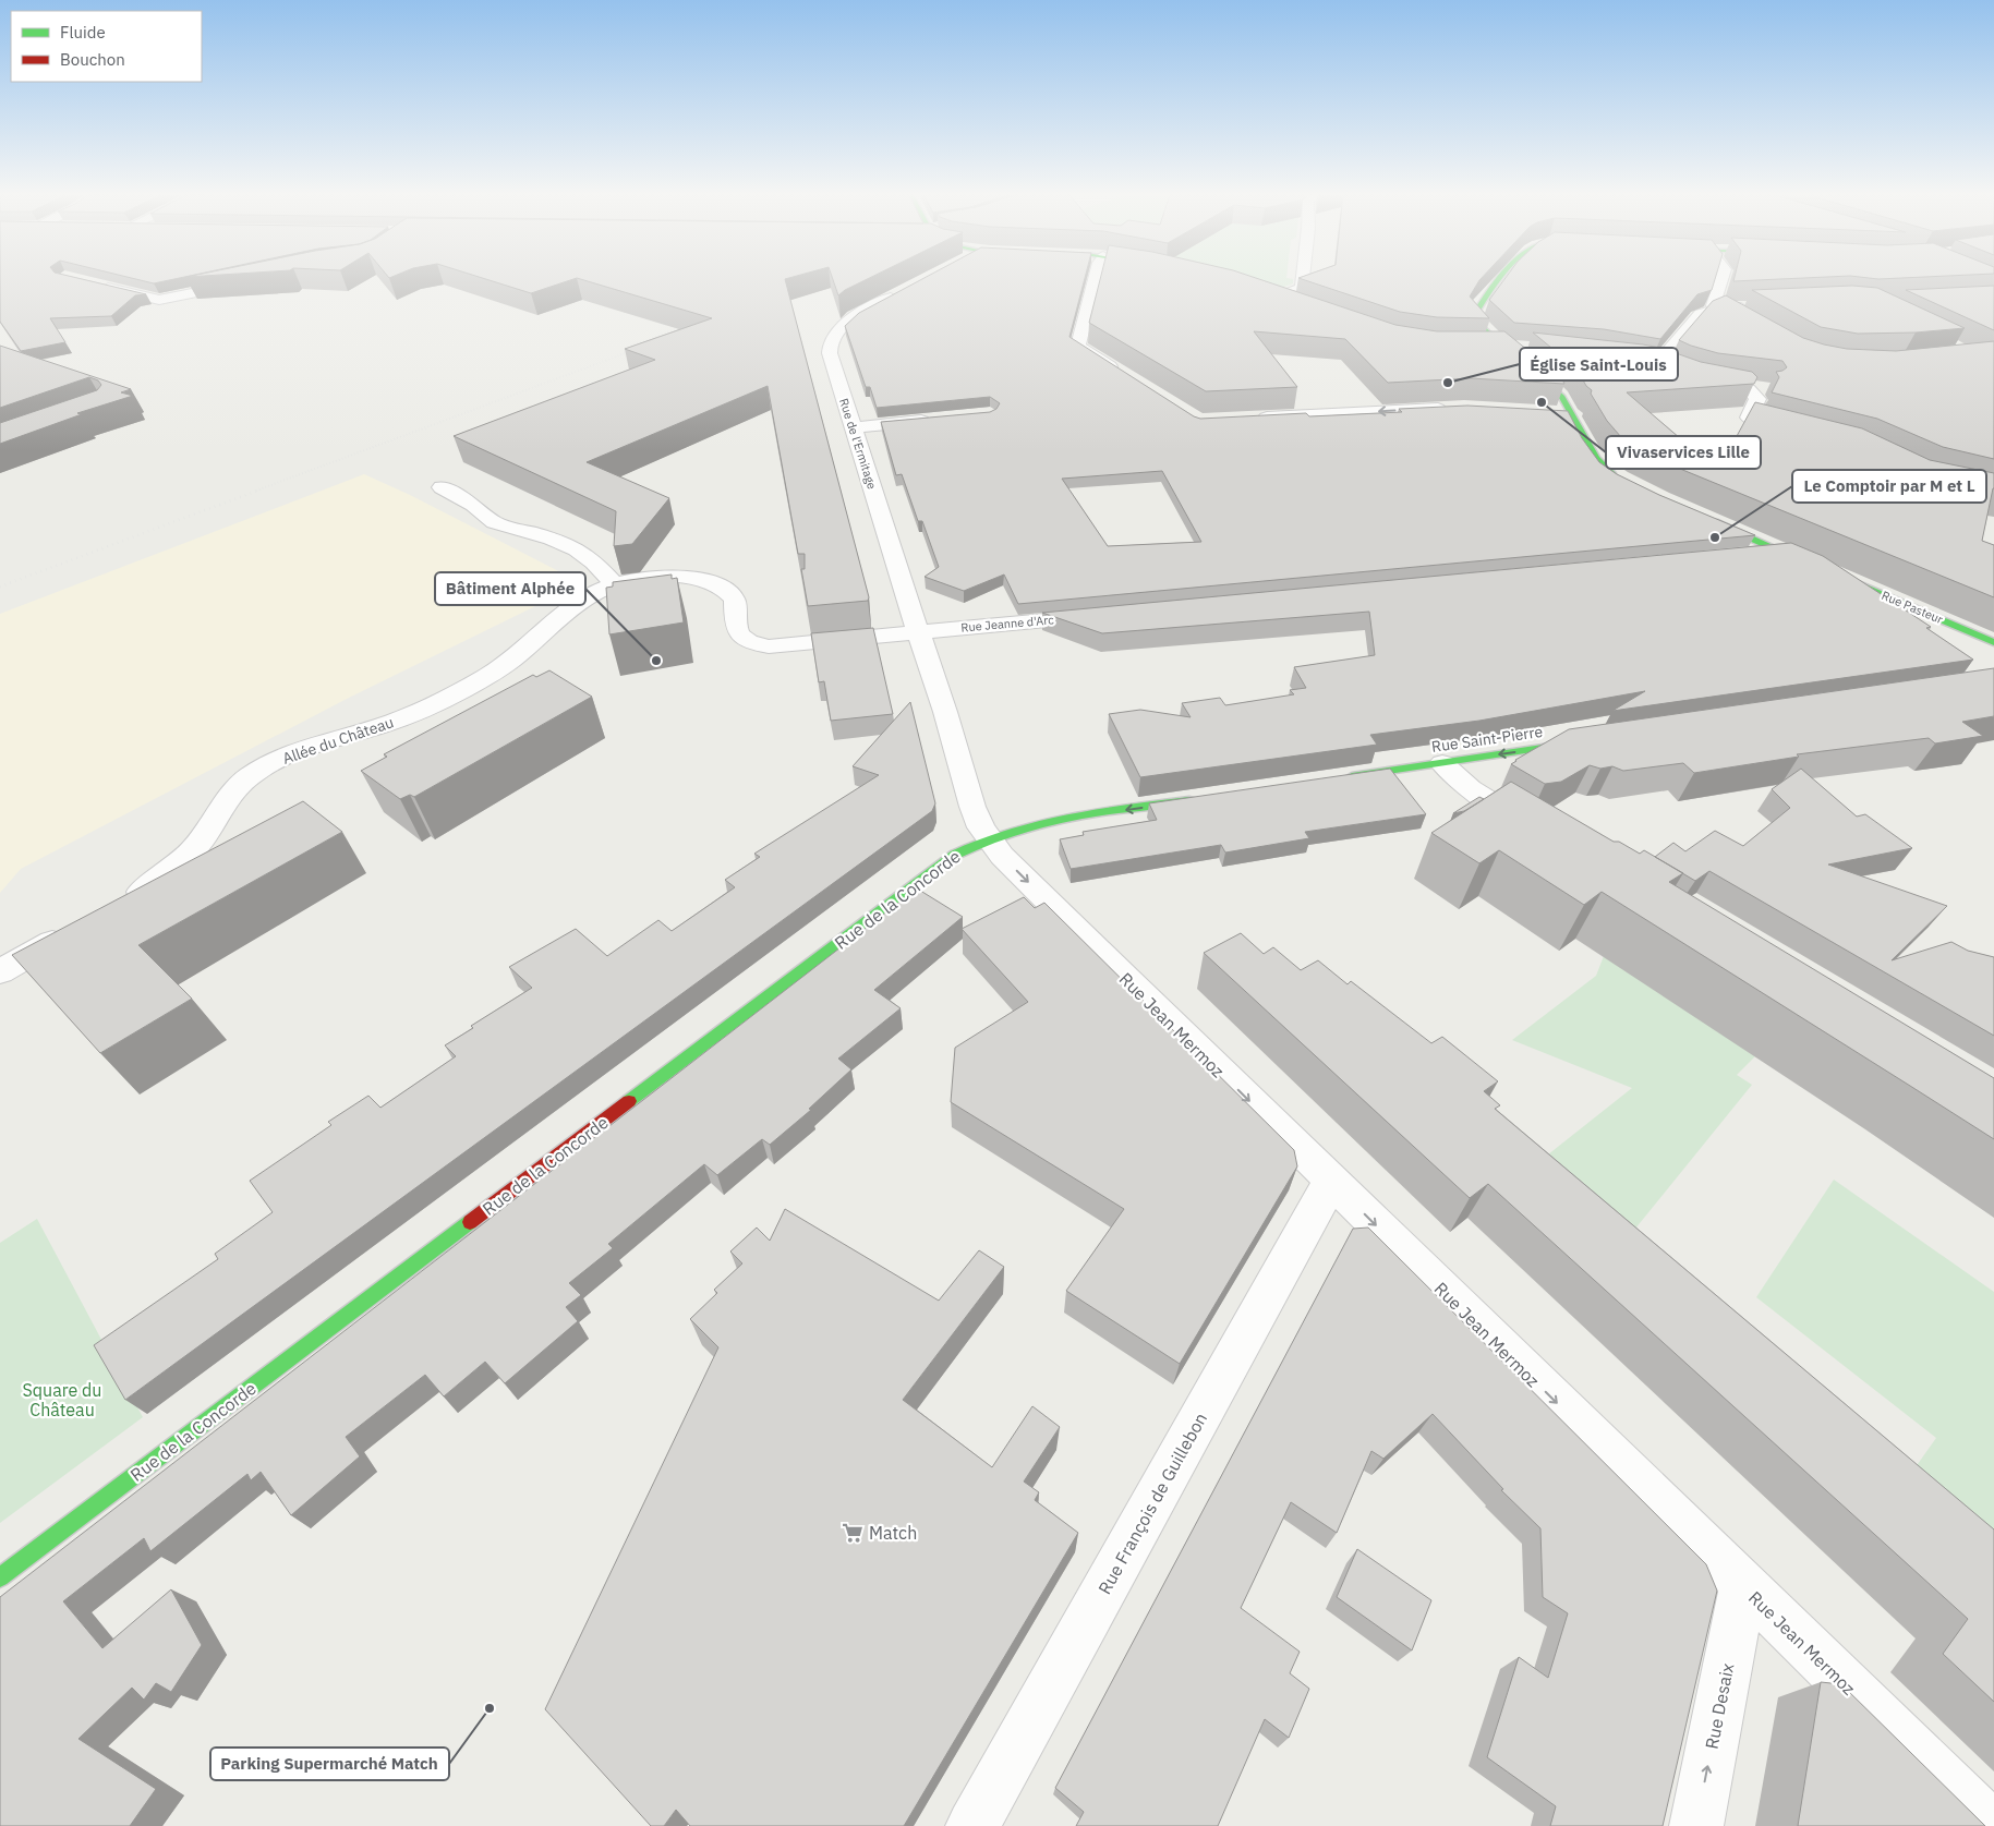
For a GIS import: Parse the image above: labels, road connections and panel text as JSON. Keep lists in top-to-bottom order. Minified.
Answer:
{"streets":{"street":["Rue de l'Ermitage","Rue Pasteur","Rue Jeanne d'Arc","Rue Saint-Pierre","Allée du Château","Rue de la Concorde","Rue Jean Mermoz","Rue François de Guillebon","Rue Desaix"]},"crossings":[["Rue de l'Ermitage","Rue Jeanne d'Arc"],["Rue de l'Ermitage","Allée du Château"],["Rue de l'Ermitage","Rue de la Concorde"],["Rue de l'Ermitage","Rue Jean Mermoz"],["Rue Jeanne d'Arc","Allée du Château"],["Rue de la Concorde","Rue Jean Mermoz"],["Rue Jean Mermoz","Rue François de Guillebon"],["Rue Jean Mermoz","Rue Desaix"]],"one_way":["Rue Saint-Pierre","Rue Jean Mermoz","Rue Desaix"],"parks":["Square du Château"],"places":{"other":["Église Saint-Louis","Vivaservices Lille","Le Comptoir par M et L","Bâtiment Alphée","Parking Supermarché Match"],"supermarket":["Match"]},"legend":["Fluide","Bouchon"]}
